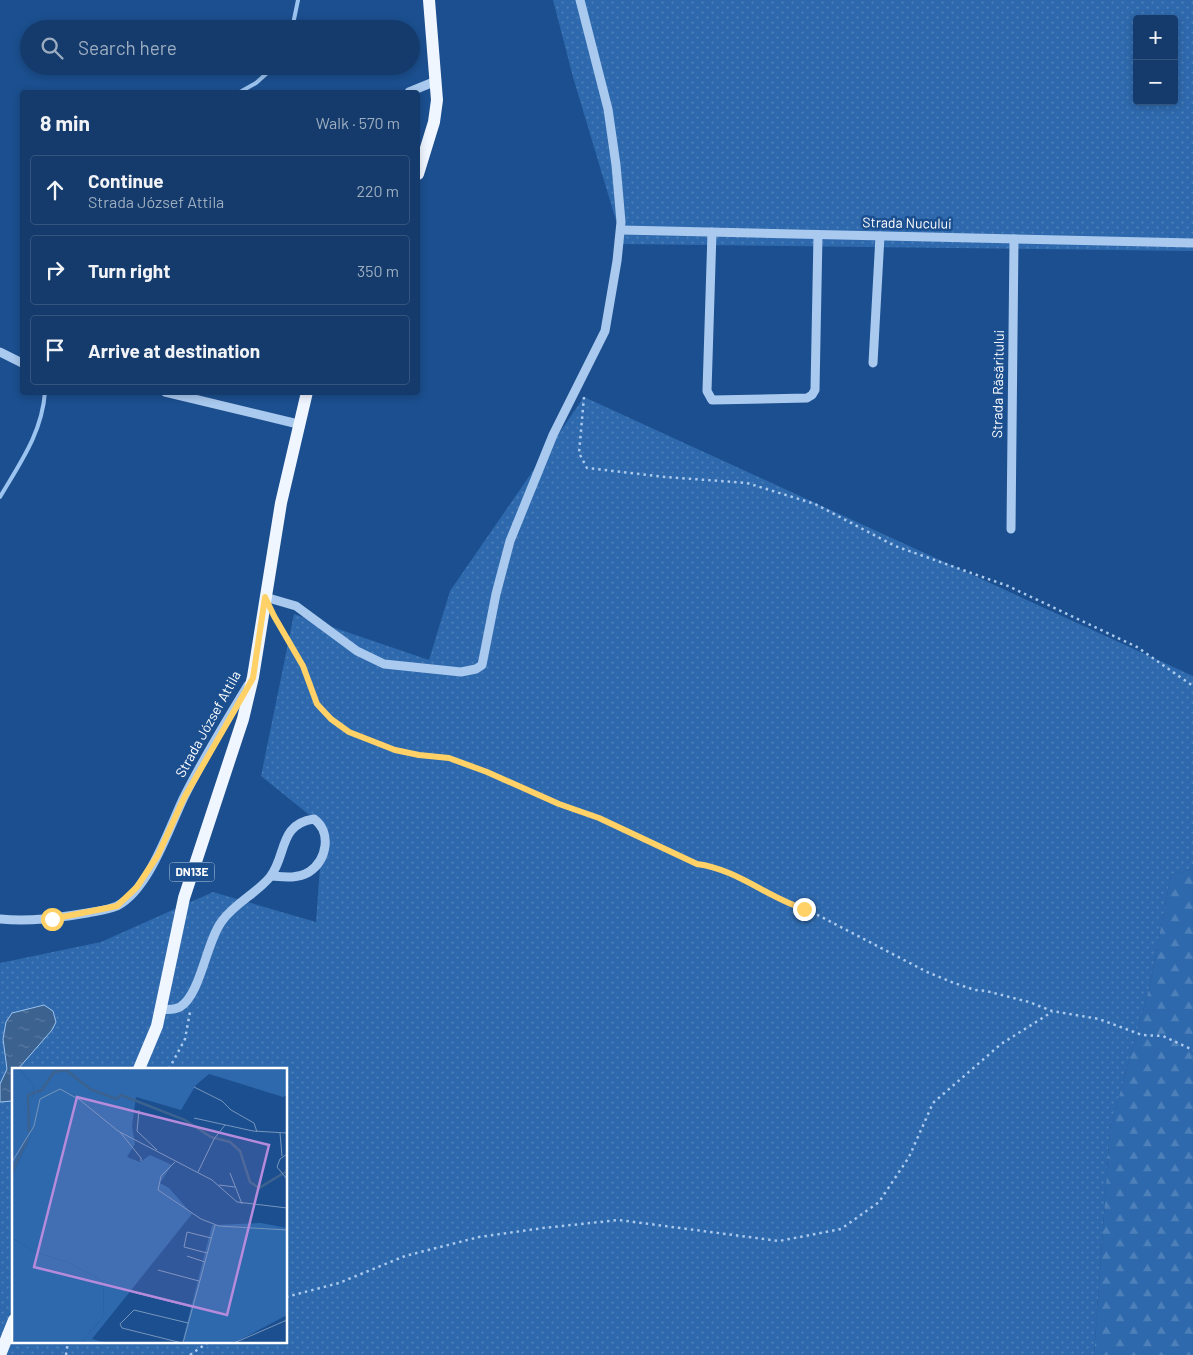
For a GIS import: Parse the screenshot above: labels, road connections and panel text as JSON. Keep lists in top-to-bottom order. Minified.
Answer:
{"streets":{"main road":["Strada József Attila","DN13E"],"street":["Strada Nucului","Strada Răsăritului"]},"crossings":[["Strada Nucului","Strada Răsăritului"],["Strada József Attila","DN13E"]],"page":{"map_buttons":["+","−"],"search":"Search here","heading":["8 min","Walk · 570 m"],"list":[["Continue","Strada József Attila","220 m"],["Turn right","350 m"],"Arrive at destination"]}}
